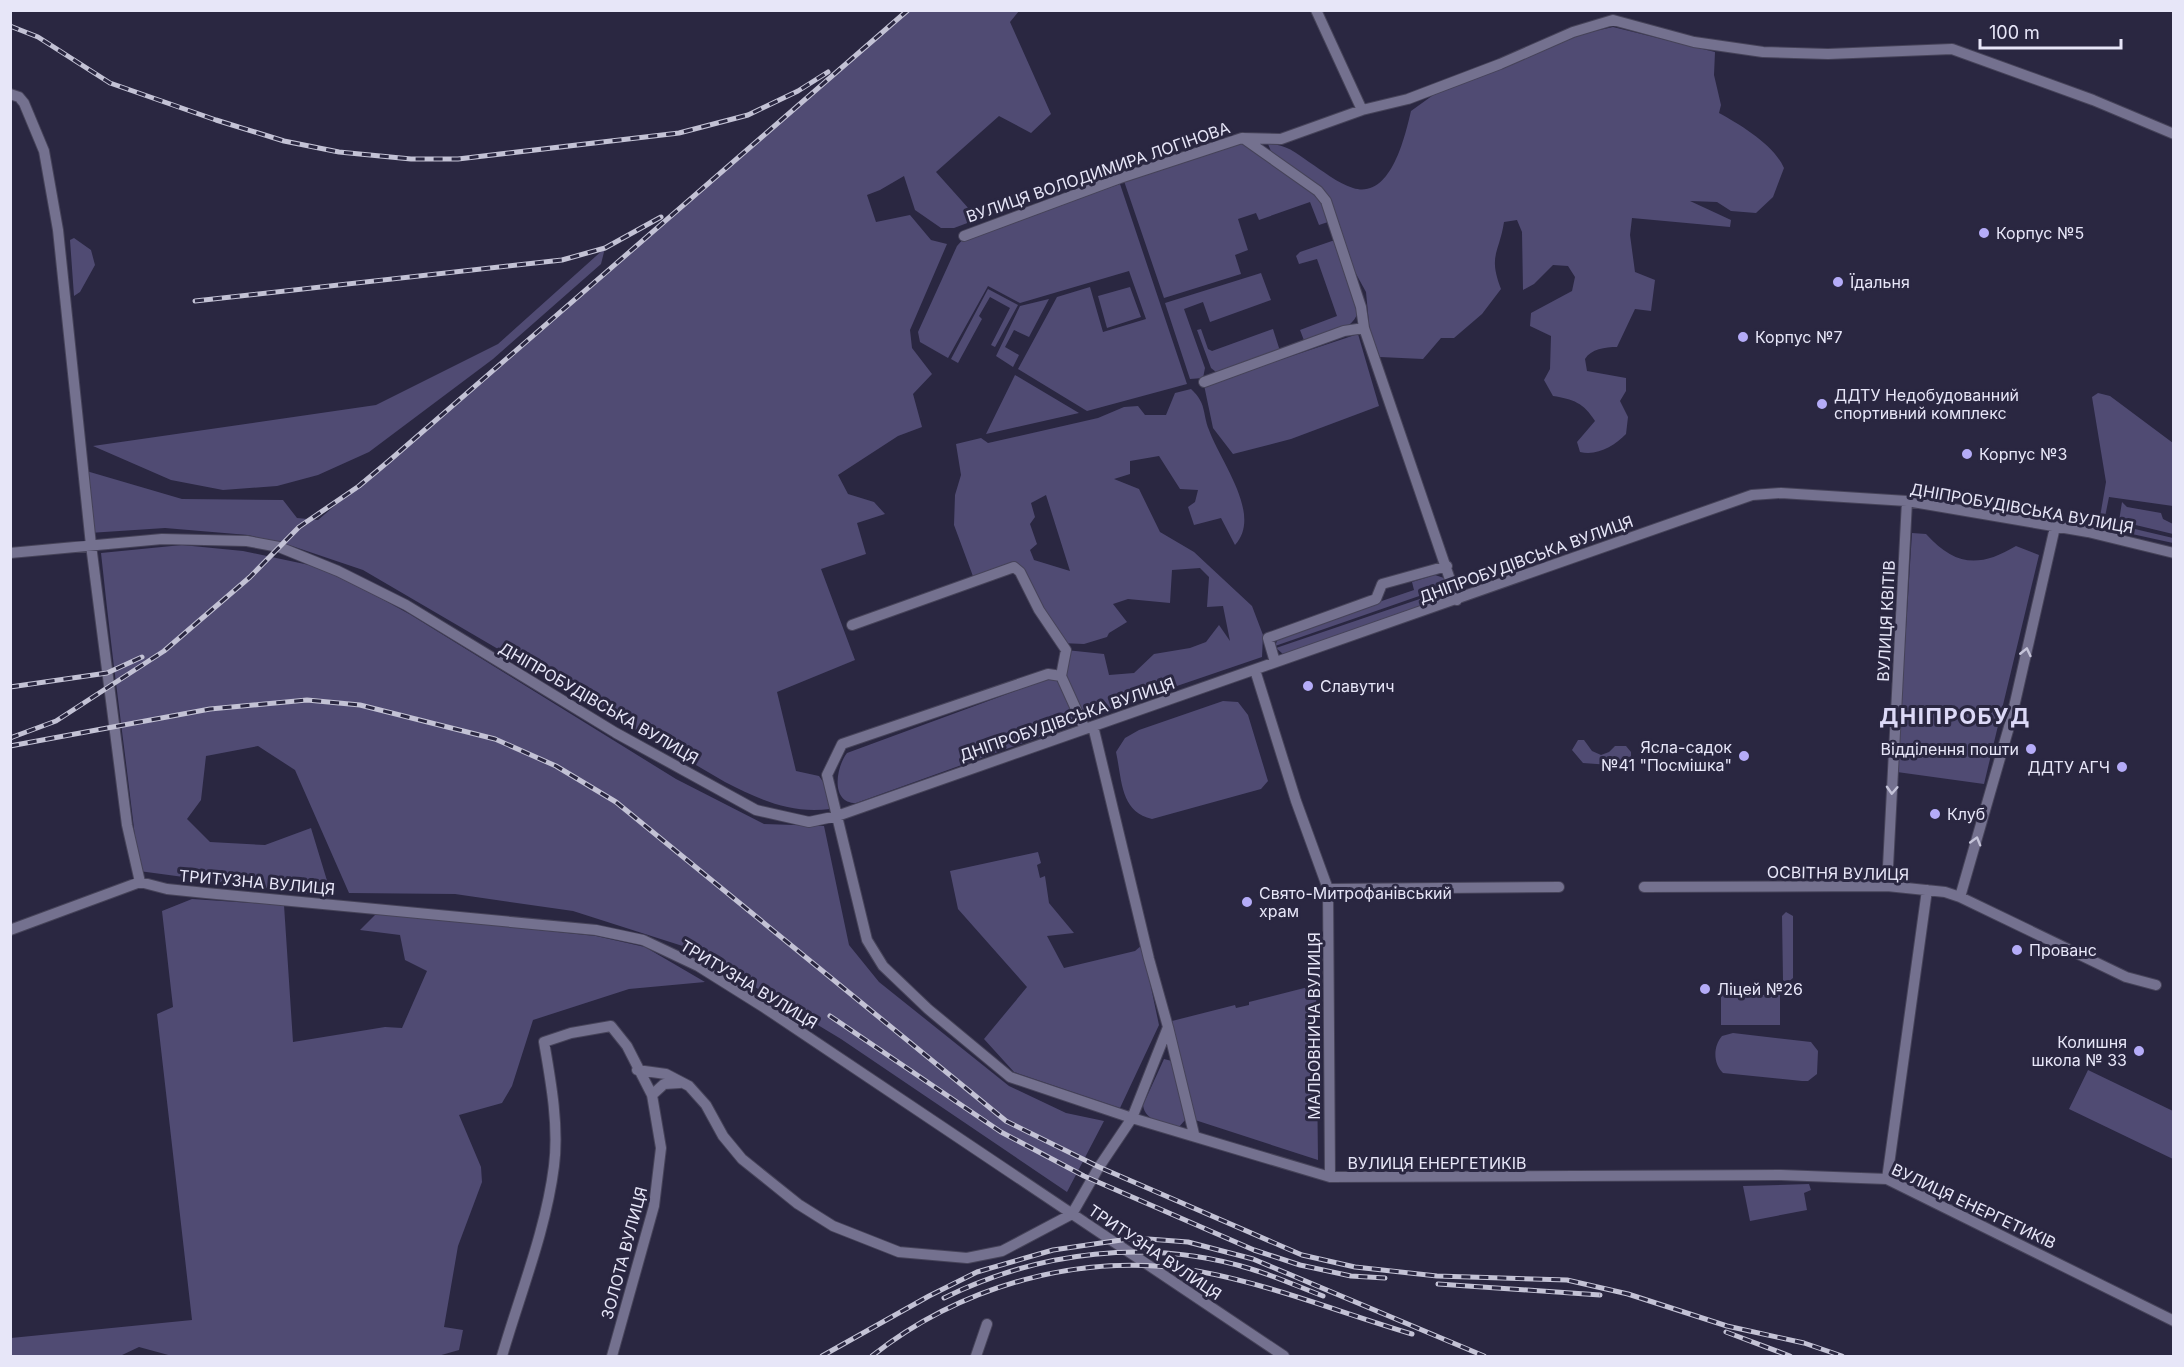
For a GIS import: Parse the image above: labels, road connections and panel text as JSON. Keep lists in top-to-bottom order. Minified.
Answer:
{"streets":{"street":["ВУЛИЦЯ ВОЛОДИМИРА ЛОГІНОВА","ДНІПРОБУДІВСЬКА ВУЛИЦЯ","ВУЛИЦЯ КВІТІВ","ОСВІТНЯ ВУЛИЦЯ","ТРИТУЗНА ВУЛИЦЯ","МАЛЬОВНИЧА ВУЛИЦЯ","ВУЛИЦЯ ЕНЕРГЕТИКІВ","ЗОЛОТА ВУЛИЦЯ"]},"crossings":[["ДНІПРОБУДІВСЬКА ВУЛИЦЯ","ВУЛИЦЯ КВІТІВ"],["ДНІПРОБУДІВСЬКА ВУЛИЦЯ","МАЛЬОВНИЧА ВУЛИЦЯ"],["ДНІПРОБУДІВСЬКА ВУЛИЦЯ","ВУЛИЦЯ ЕНЕРГЕТИКІВ"],["ВУЛИЦЯ КВІТІВ","ОСВІТНЯ ВУЛИЦЯ"],["МАЛЬОВНИЧА ВУЛИЦЯ","ВУЛИЦЯ ЕНЕРГЕТИКІВ"]],"one_way":["ВУЛИЦЯ КВІТІВ"],"districts":["ДНІПРОБУД"],"places":["Корпус №5","Їдальня","Корпус №7","ДДТУ Недобудованний спортивний комплекс","Корпус №3","Славутич","Відділення пошти","Ясла-садок №41 \"Посмішка\"","ДДТУ АГЧ","Клуб","Свято-Митрофанівський храм","Прованс","Ліцей №26","Колишня школа № 33"],"scale_bar":"100 m"}
